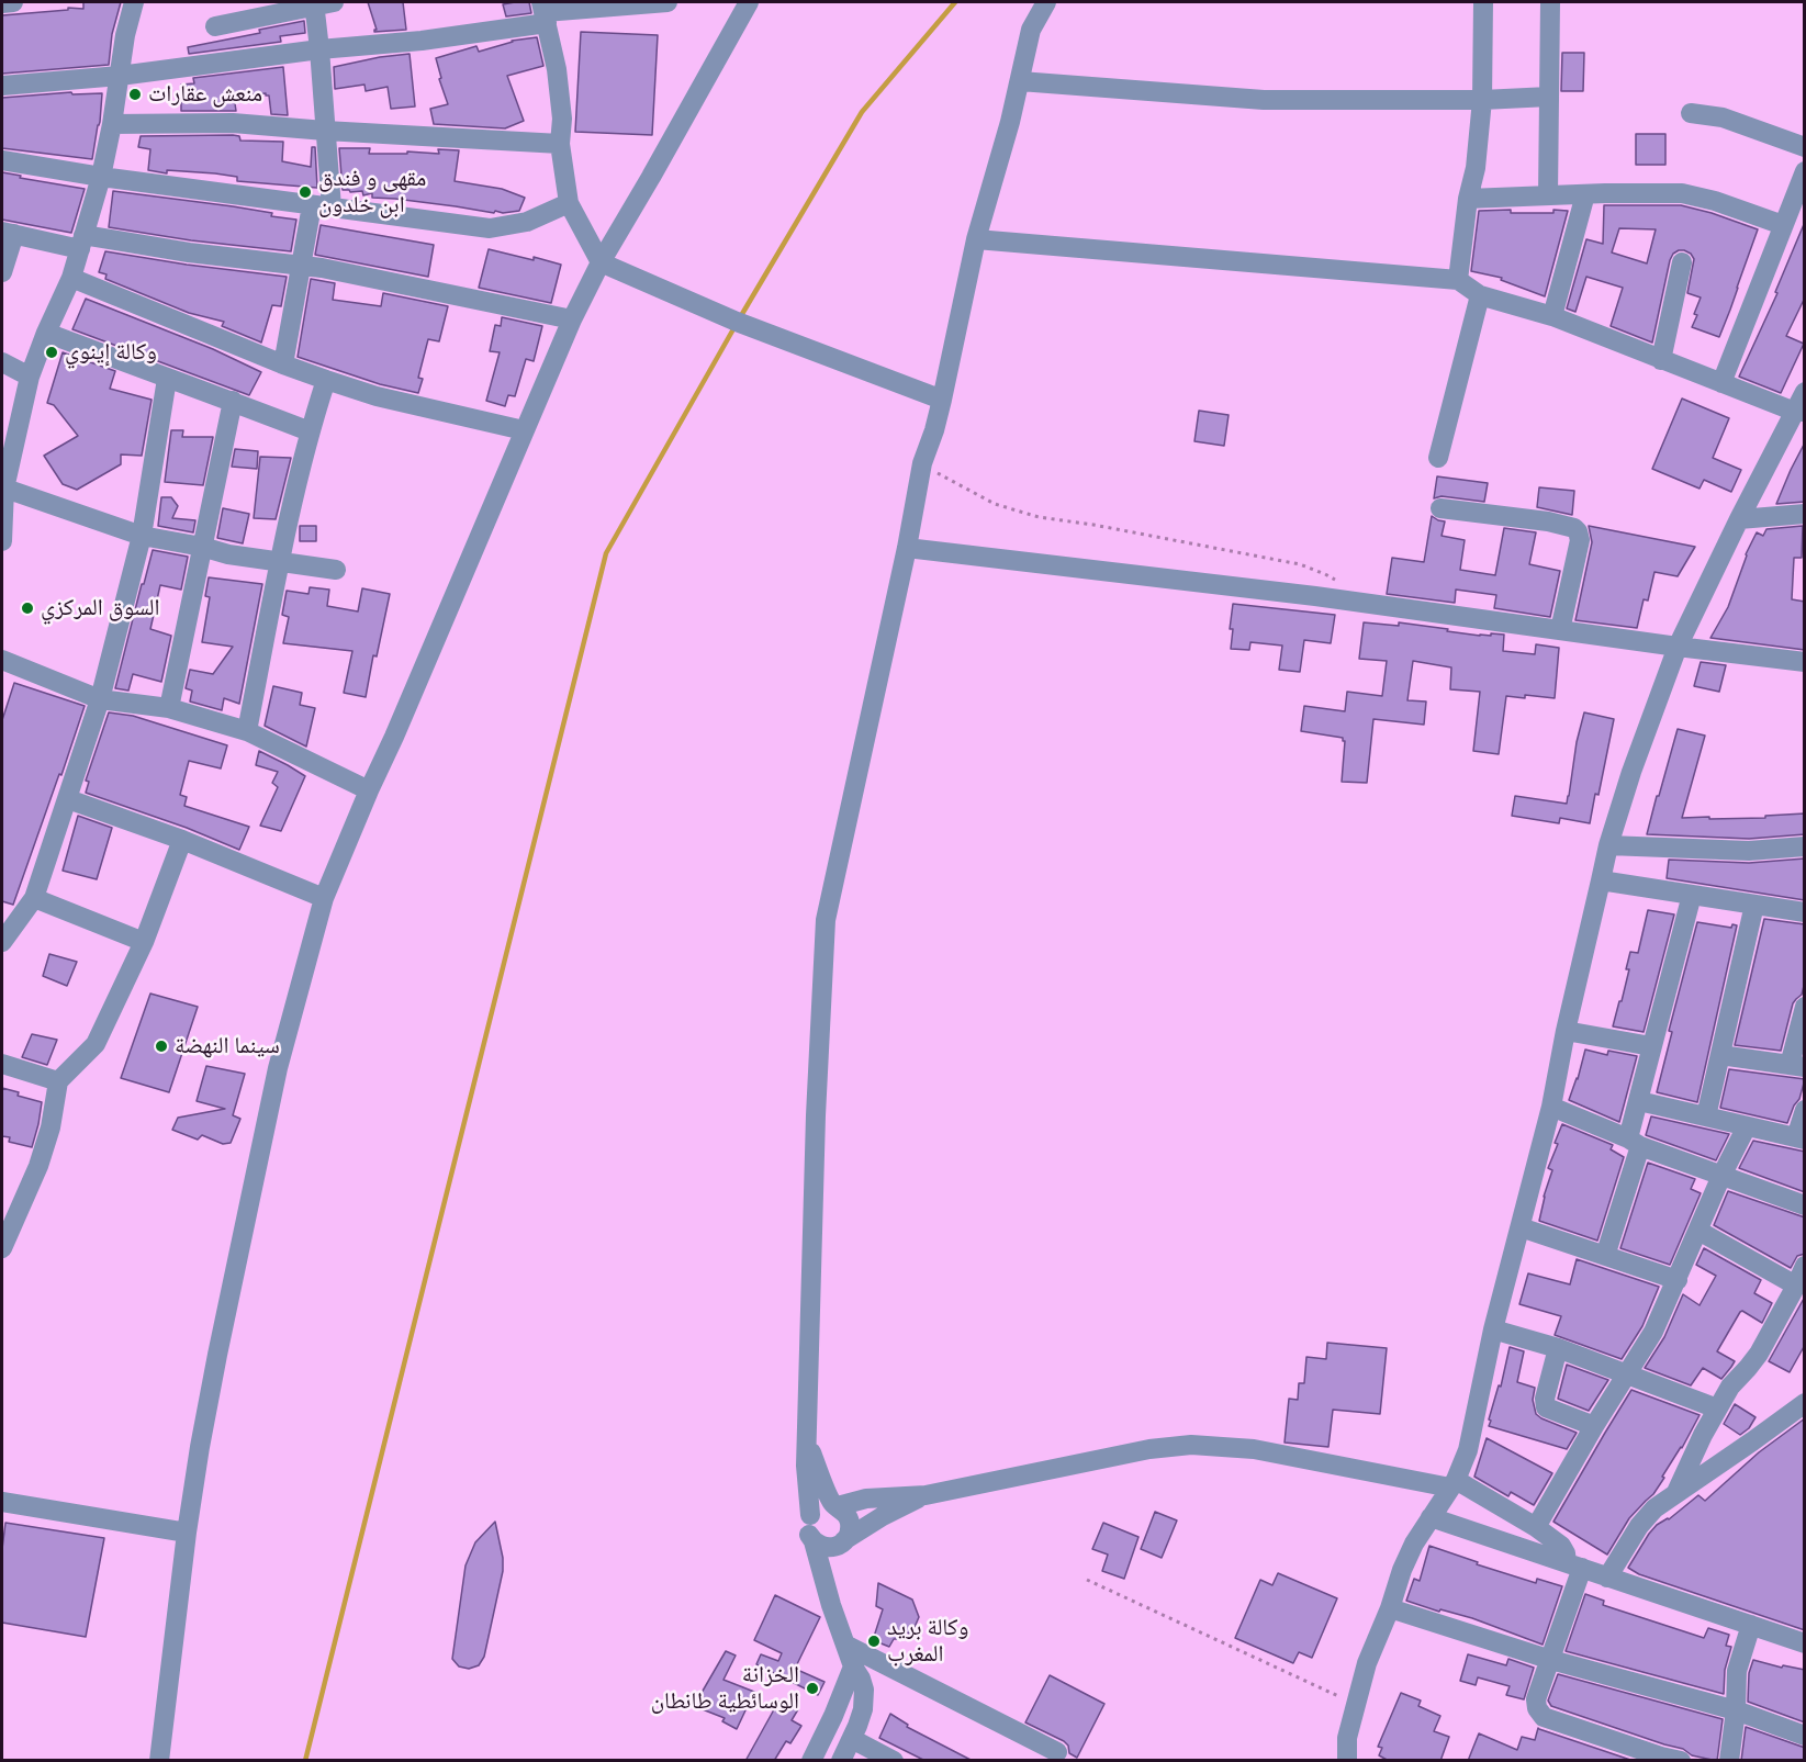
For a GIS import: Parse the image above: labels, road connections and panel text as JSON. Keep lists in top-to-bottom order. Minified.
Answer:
{"places":["منعش عقارات","مقهى و فندق ابن خلدون","وكالة إينوي","السوق المركزي","سينما النهضة","وكالة بريد المغرب","الخزانة الوسائطية طانطان"]}
